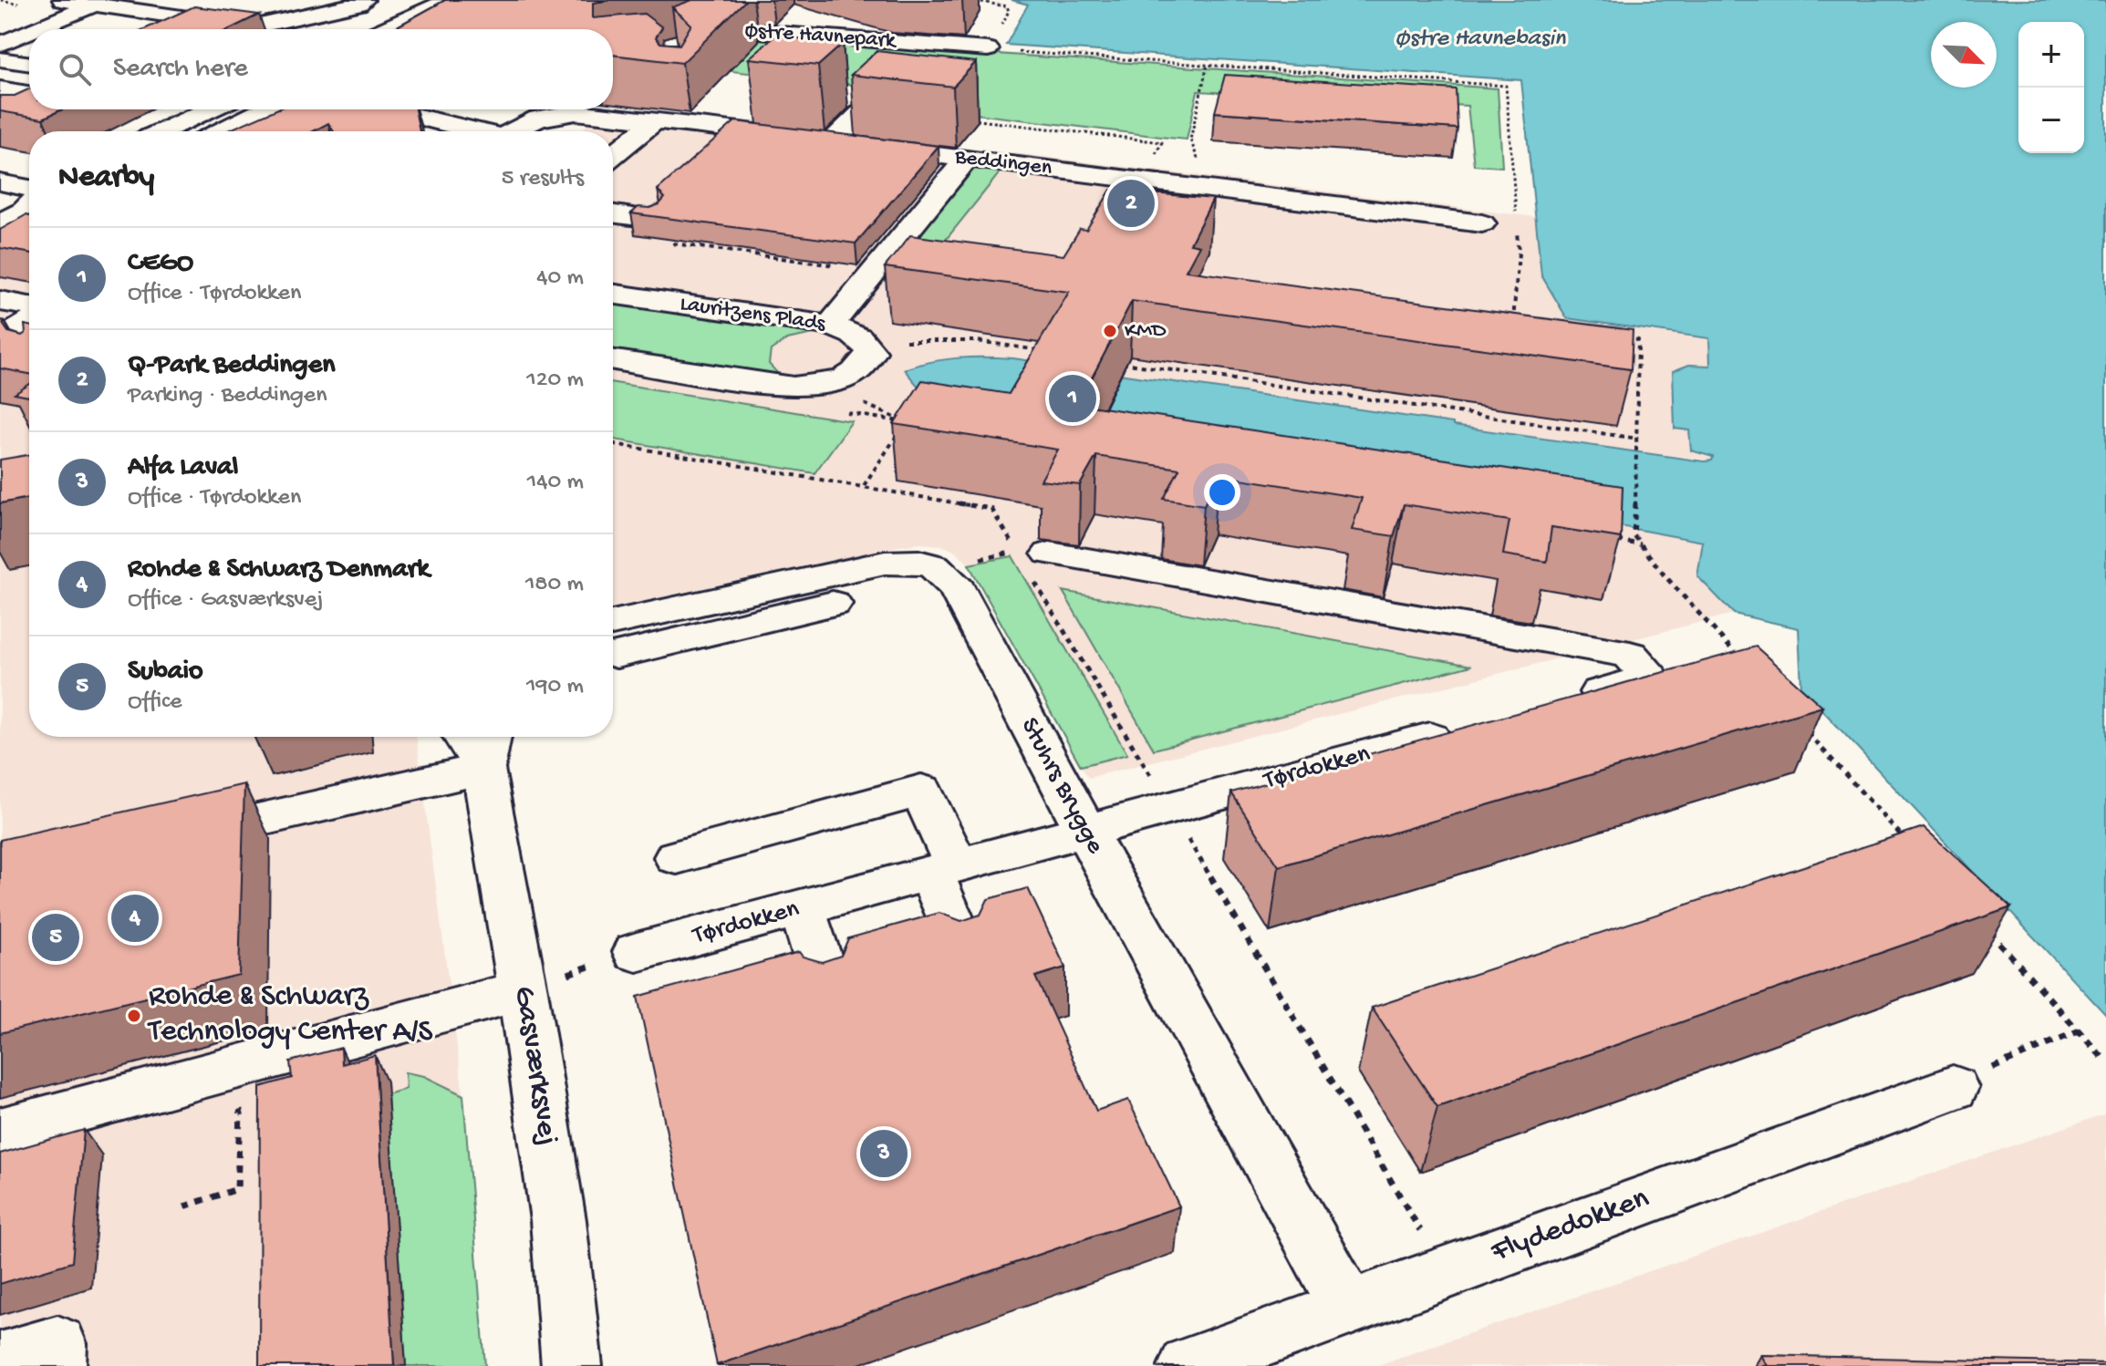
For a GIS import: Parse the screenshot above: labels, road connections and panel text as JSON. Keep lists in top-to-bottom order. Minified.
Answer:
{"streets":{"street":["Østre Havnepark","Beddingen","Lauritzens Plads","Tørdokken","Stuhrs Brygge","Gasværksvej","Flydedokken"]},"crossings":[["Østre Havnepark","Beddingen"],["Tørdokken","Stuhrs Brygge"],["Stuhrs Brygge","Flydedokken"]],"water":["Østre Havnebasin"],"places":["KMD","Rohde & Schwarz Technology Center A/S"],"north":"bottom right","page":{"map_buttons":["+","−"],"search":"Search here","heading":["Nearby","5 results"],"pins":["2","1","4","5","3"],"list":[{"mark":"1","name":"CEGO","note":"Office · Tørdokken","value":"40 m"},{"mark":"2","name":"Q-Park Beddingen","note":"Parking · Beddingen","value":"120 m"},{"mark":"3","name":"Alfa Laval","note":"Office · Tørdokken","value":"140 m"},{"mark":"4","name":"Rohde & Schwarz Denmark","note":"Office · Gasværksvej","value":"180 m"},{"mark":"5","name":"Subaio","note":"Office","value":"190 m"}]}}
